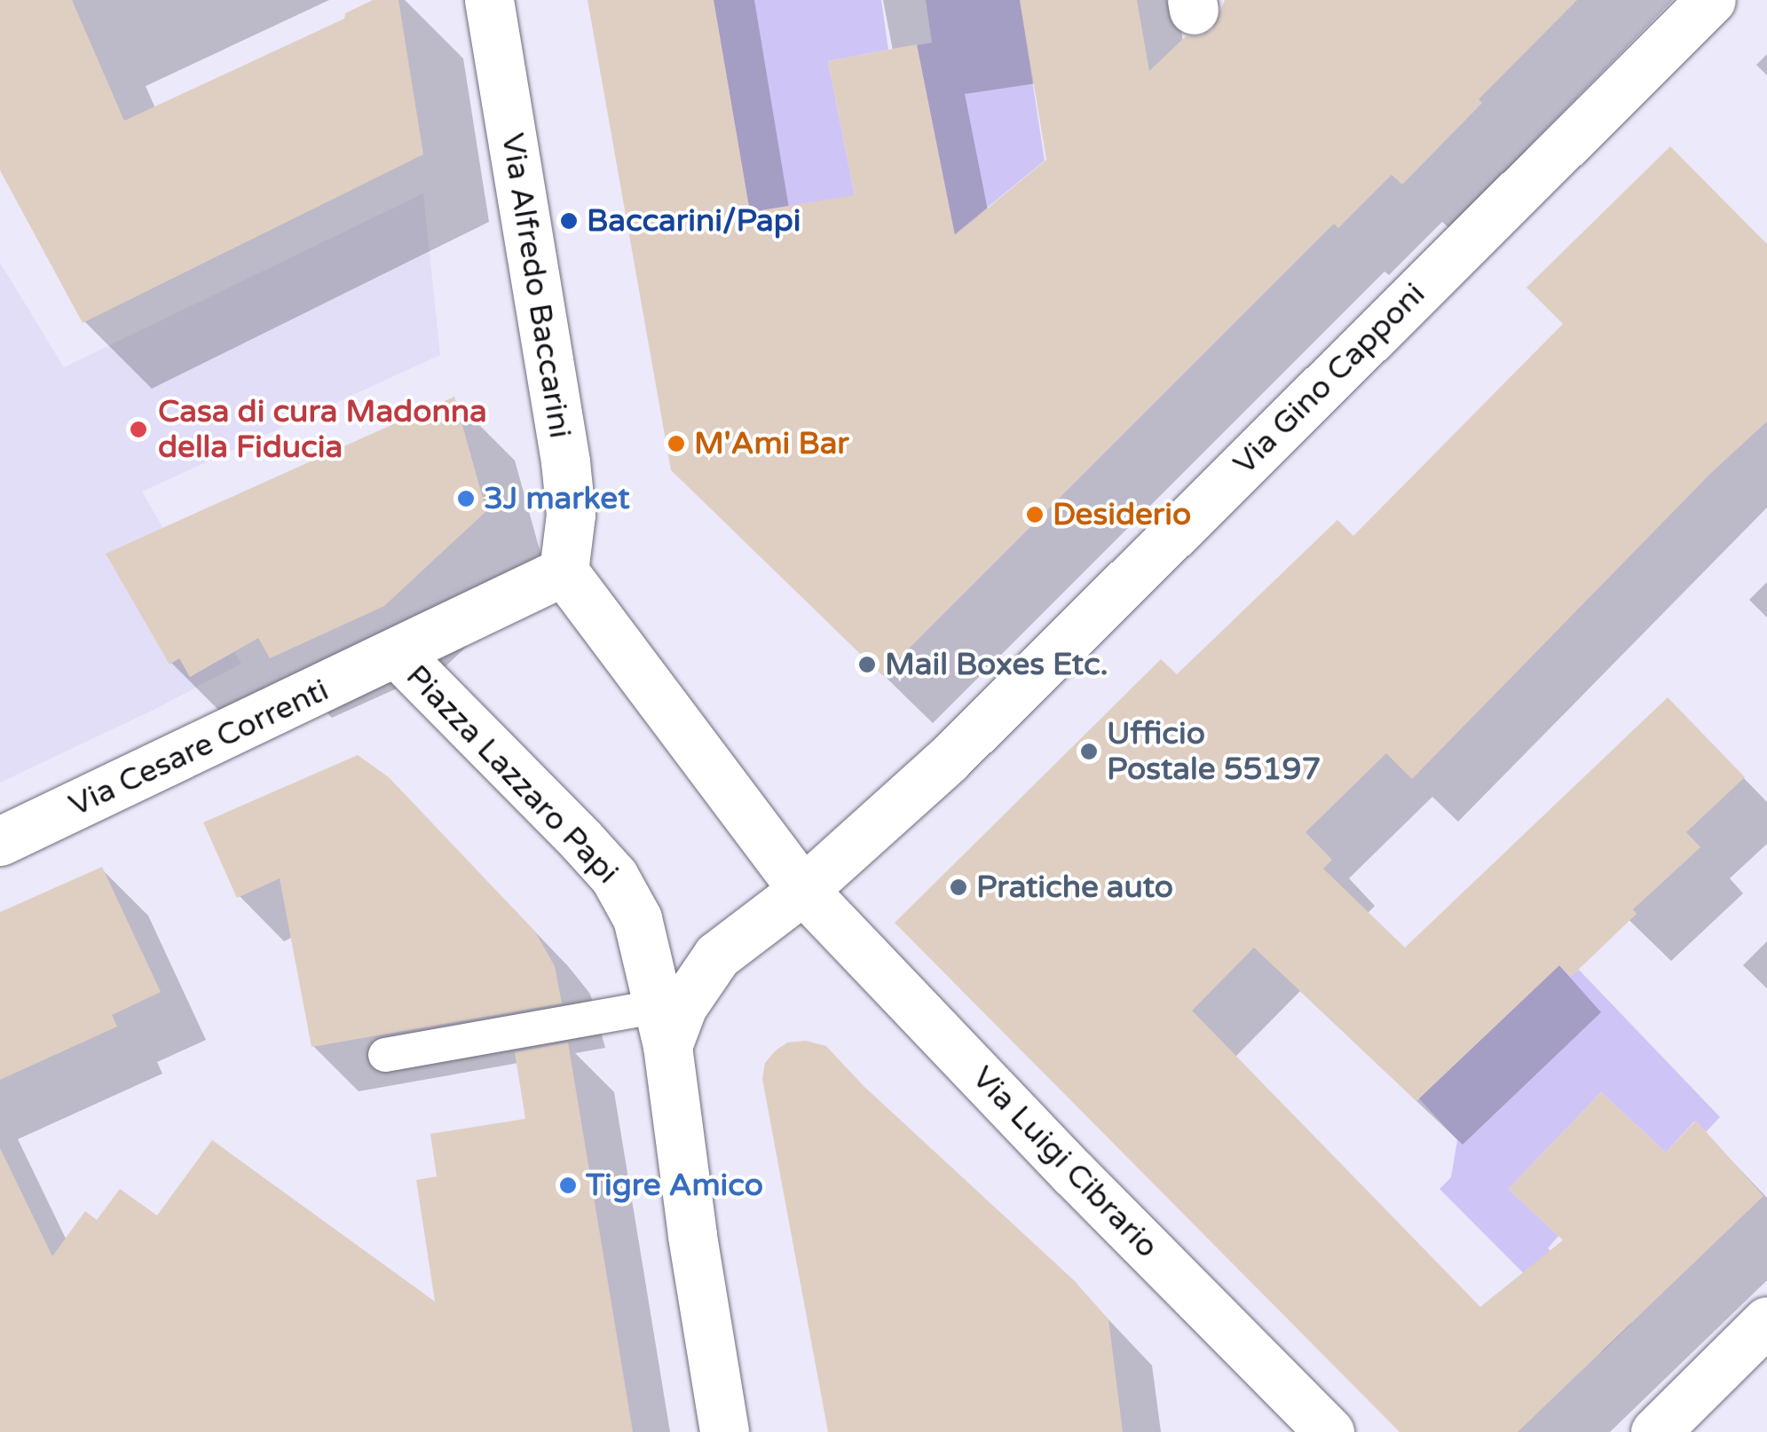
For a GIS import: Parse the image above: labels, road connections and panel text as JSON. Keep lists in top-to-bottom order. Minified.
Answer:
{"streets":{"street":["Via Alfredo Baccarini","Via Gino Capponi","Via Cesare Correnti","Piazza Lazzaro Papi","Via Luigi Cibrario"]},"crossings":[["Via Alfredo Baccarini","Piazza Lazzaro Papi"],["Via Gino Capponi","Via Luigi Cibrario"],["Via Cesare Correnti","Piazza Lazzaro Papi"]],"places":["Baccarini/Papi","Casa di cura Madonna della Fiducia","M'Ami Bar","3J market","Desiderio","Mail Boxes Etc.","Ufficio Postale 55197","Pratiche auto","Tigre Amico"]}
